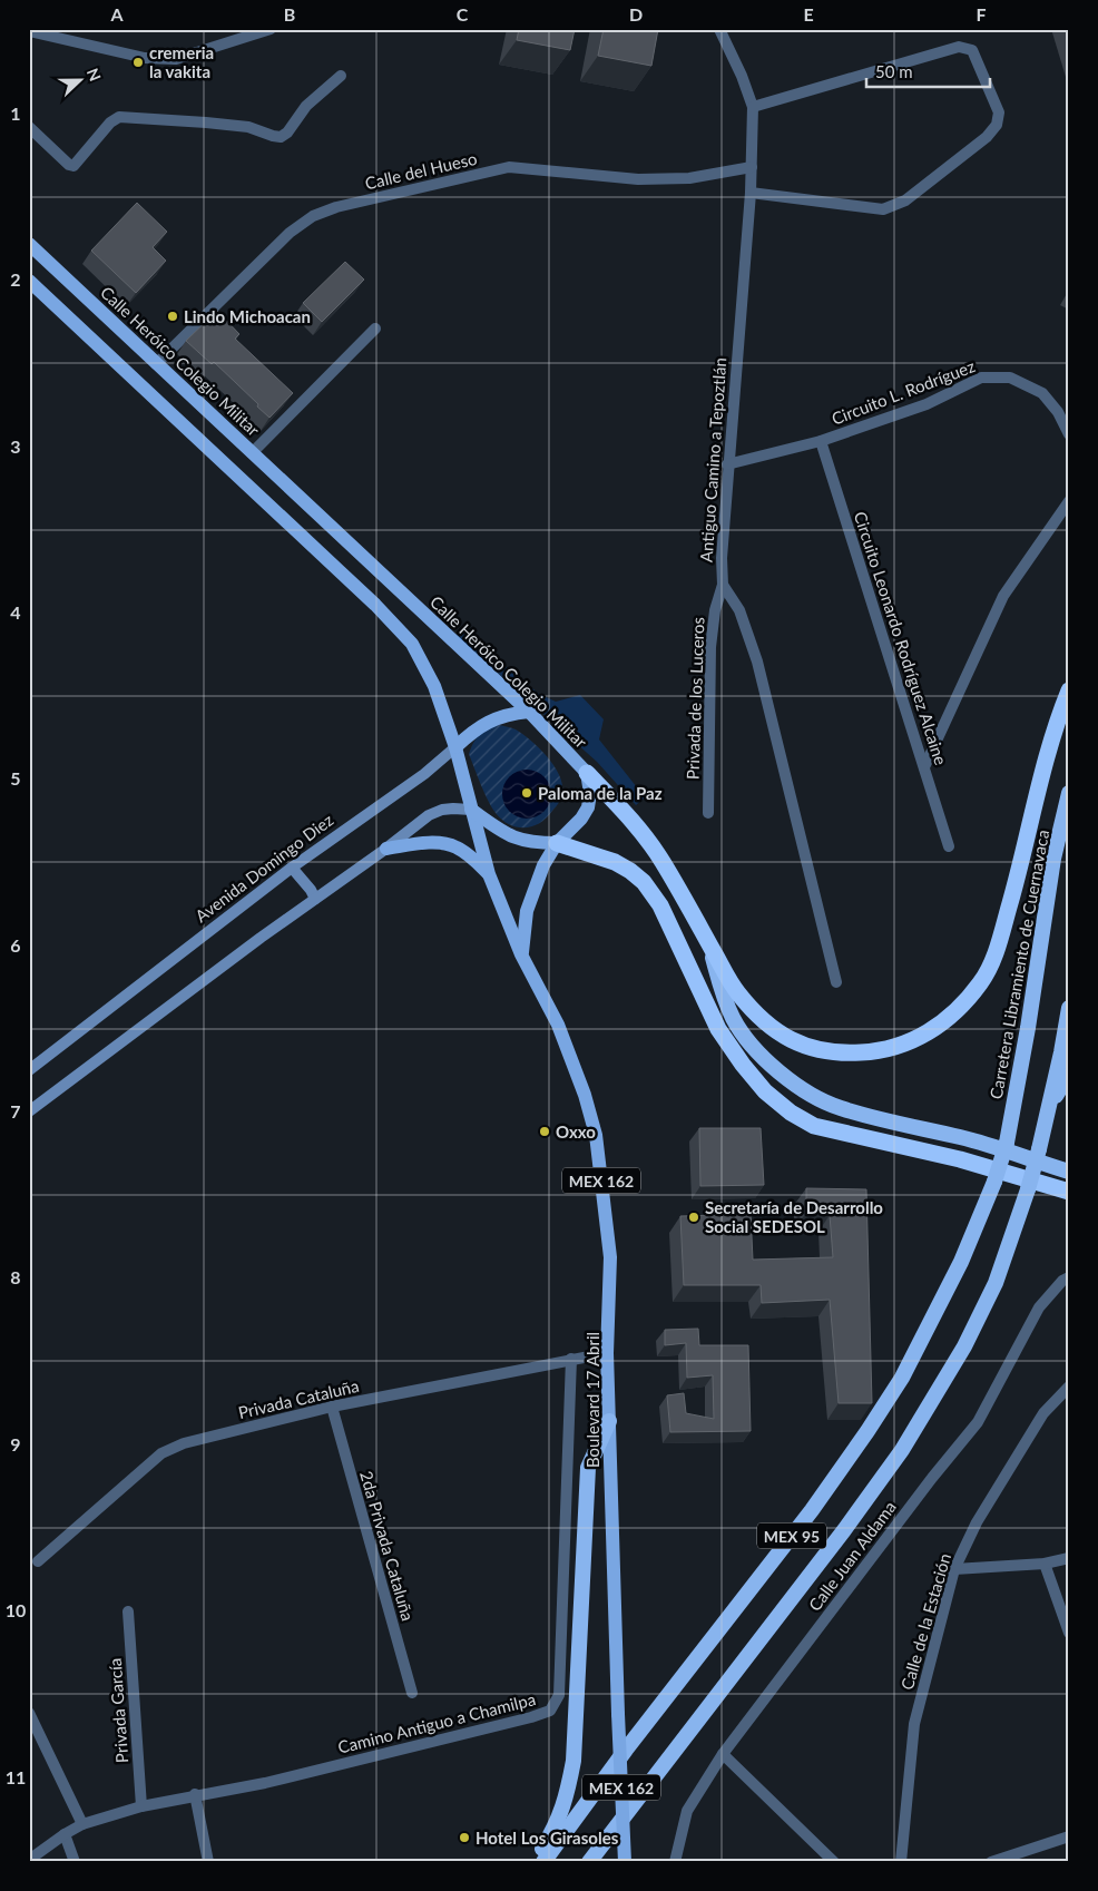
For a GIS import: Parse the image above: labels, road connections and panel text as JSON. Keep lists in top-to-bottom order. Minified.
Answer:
{"streets":{"highway":["Carretera Libramiento de Cuernavaca","MEX 95"],"main road":["Calle Heróico Colegio Militar","Avenida Domingo Diez","MEX 162","Boulevard 17 Abril"],"street":["Calle del Hueso","Circuito L. Rodríguez","Antiguo Camino a Tepoztlán","Circuito Leonardo Rodríguez Alcaine","Privada de los Luceros","Privada Cataluña","2da Privada Cataluña","Calle Juan Aldama","Calle de la Estación","Privada García","Camino Antiguo a Chamilpa"]},"crossings":[["Calle del Hueso","Calle Heróico Colegio Militar"],["Calle del Hueso","Antiguo Camino a Tepoztlán"],["Calle Heróico Colegio Militar","Avenida Domingo Diez"],["Calle Heróico Colegio Militar","Boulevard 17 Abril"],["Circuito L. Rodríguez","Antiguo Camino a Tepoztlán"],["Circuito L. Rodríguez","Circuito Leonardo Rodríguez Alcaine"],["Antiguo Camino a Tepoztlán","Privada de los Luceros"],["Avenida Domingo Diez","Boulevard 17 Abril"],["Privada Cataluña","Boulevard 17 Abril"],["Privada Cataluña","2da Privada Cataluña"],["Privada Cataluña","Camino Antiguo a Chamilpa"],["Privada García","Camino Antiguo a Chamilpa"]],"places":["cremeria la vakita","Lindo Michoacan","Paloma de la Paz","Oxxo","Secretaría de Desarrollo Social SEDESOL","Hotel Los Girasoles"],"scale_bar":"50 m","north":"right","grid":{"columns":["A","B","C","D","E","F"],"rows":["1","2","3","4","5","6","7","8","9","10","11"]}}
